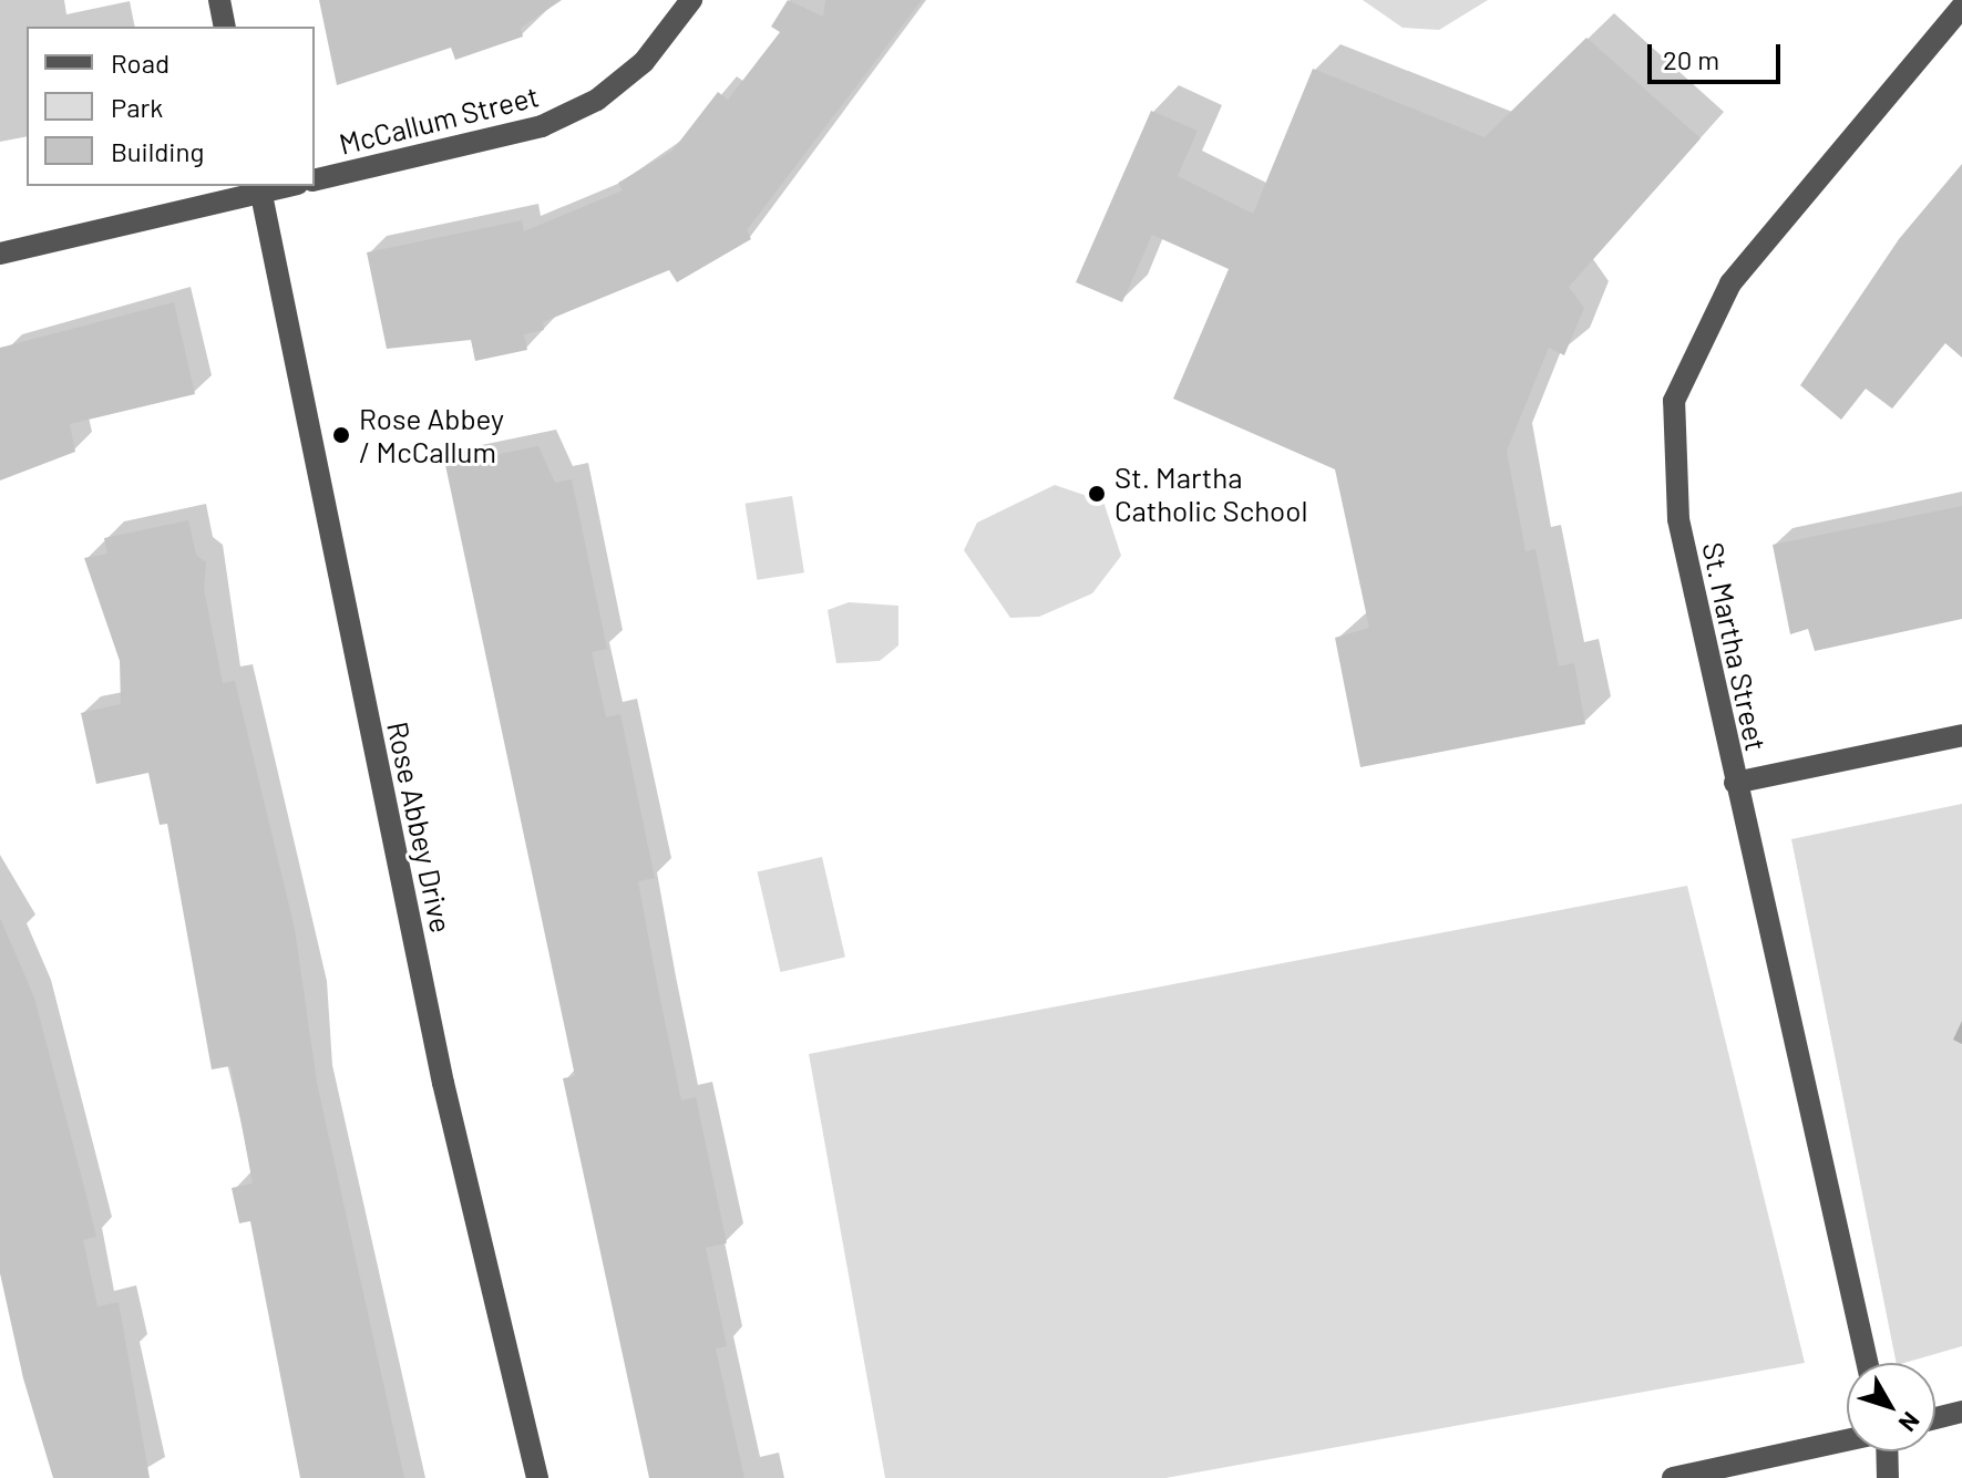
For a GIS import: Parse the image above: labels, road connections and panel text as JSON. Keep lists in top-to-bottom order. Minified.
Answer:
{"streets":{"street":["McCallum Street","St. Martha Street","Rose Abbey Drive"]},"places":["Rose Abbey / McCallum","St. Martha Catholic School"],"legend":["Road","Park","Building"],"scale_bar":"20 m","north":"bottom right"}
